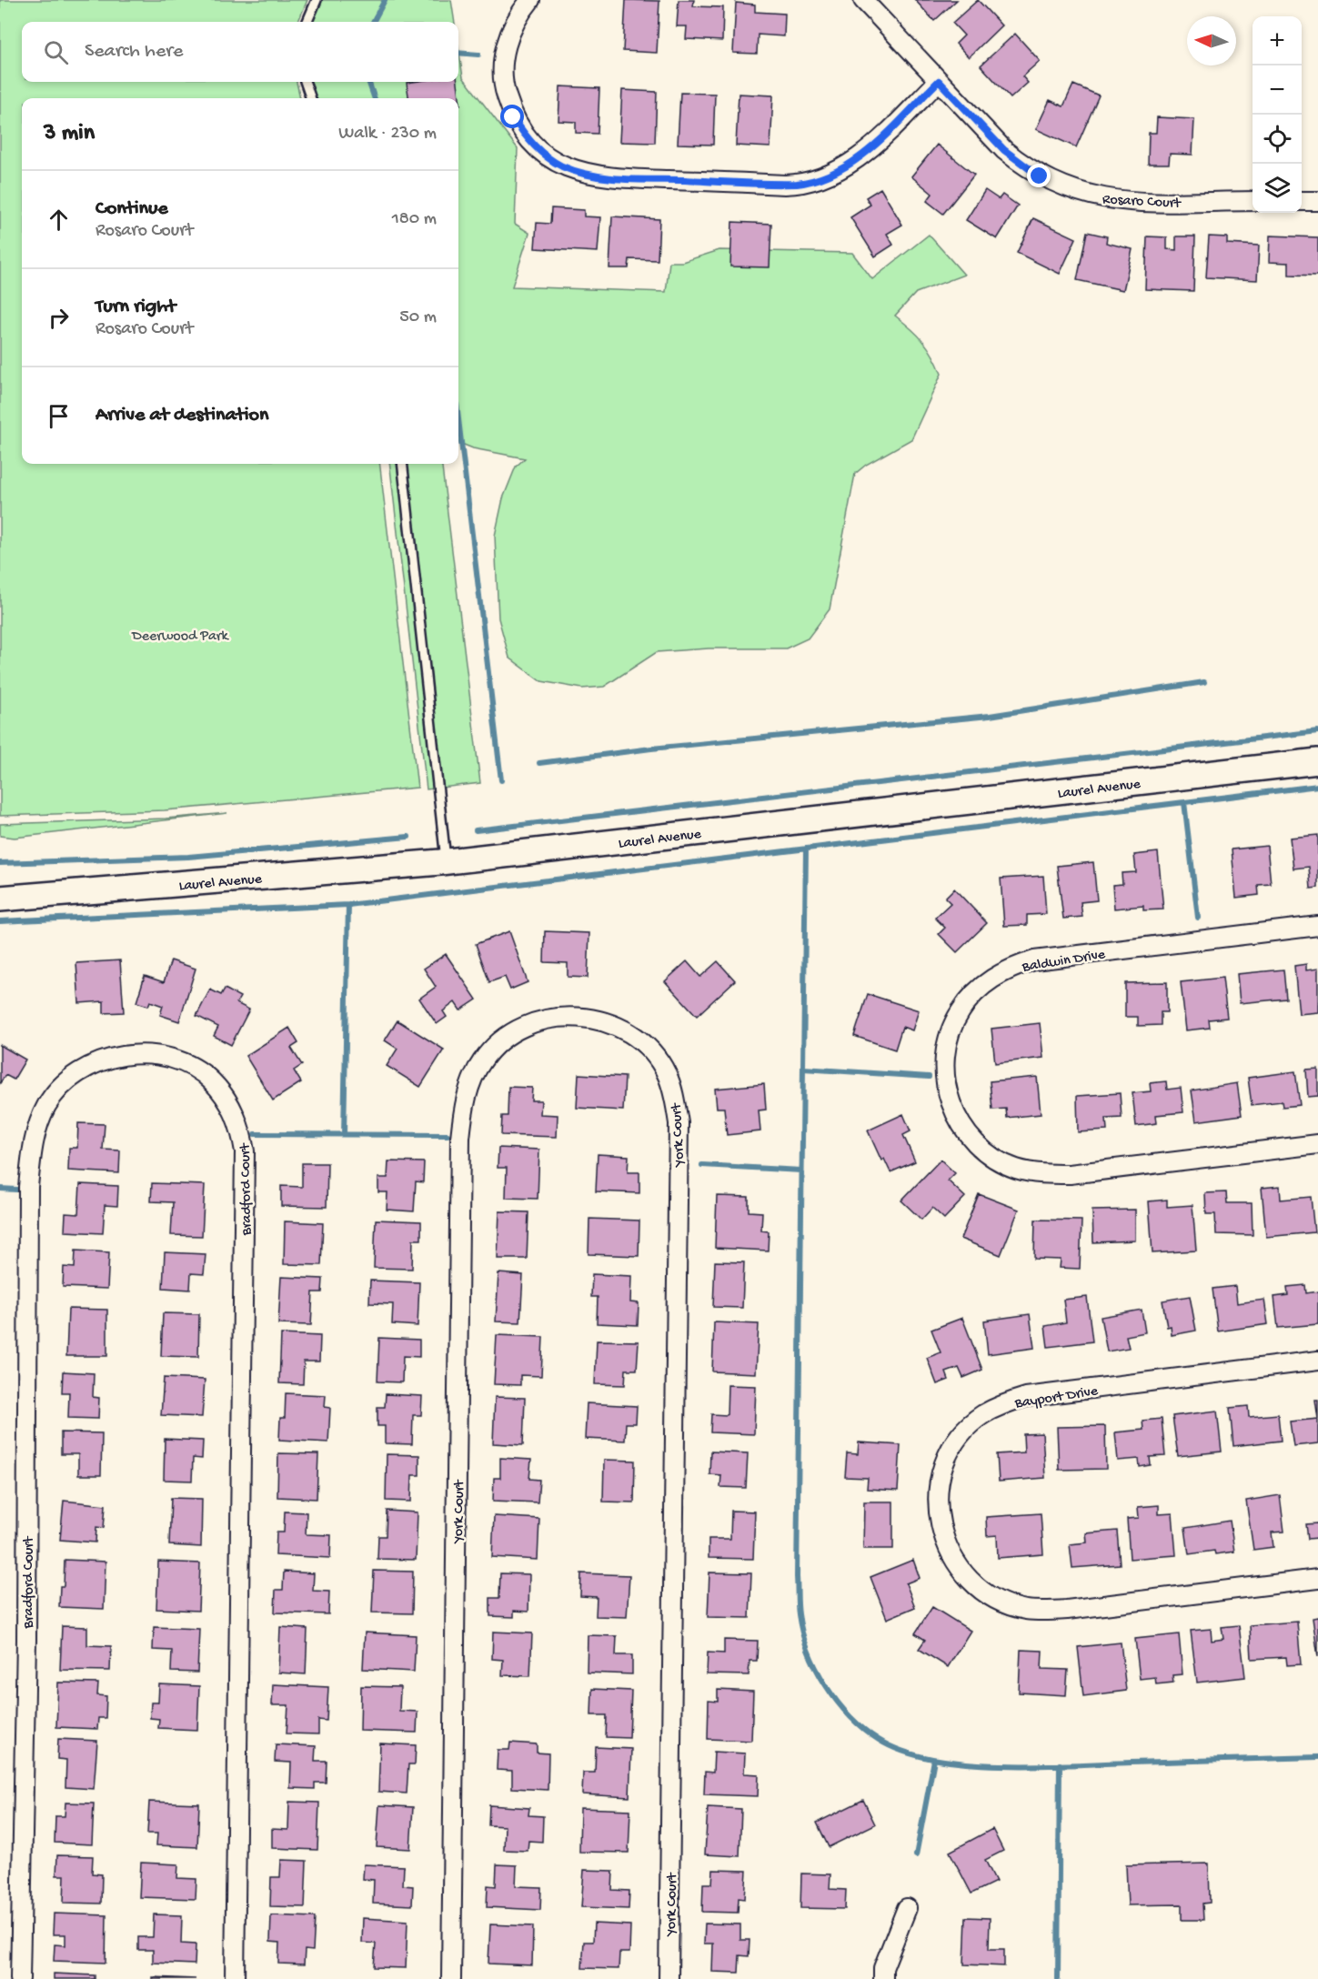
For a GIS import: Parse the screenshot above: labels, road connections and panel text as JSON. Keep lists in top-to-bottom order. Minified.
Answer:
{"streets":{"main road":["Laurel Avenue"],"street":["Rosaro Court","Baldwin Drive","York Court","Bradford Court","Bayport Drive"]},"parks":["Deerwood Park"],"north":"left","page":{"map_buttons":["+","−"],"search":"Search here","heading":["3 min","Walk · 230 m"],"list":[["Continue","Rosaro Court","180 m"],["Turn right","Rosaro Court","50 m"],"Arrive at destination"]}}
